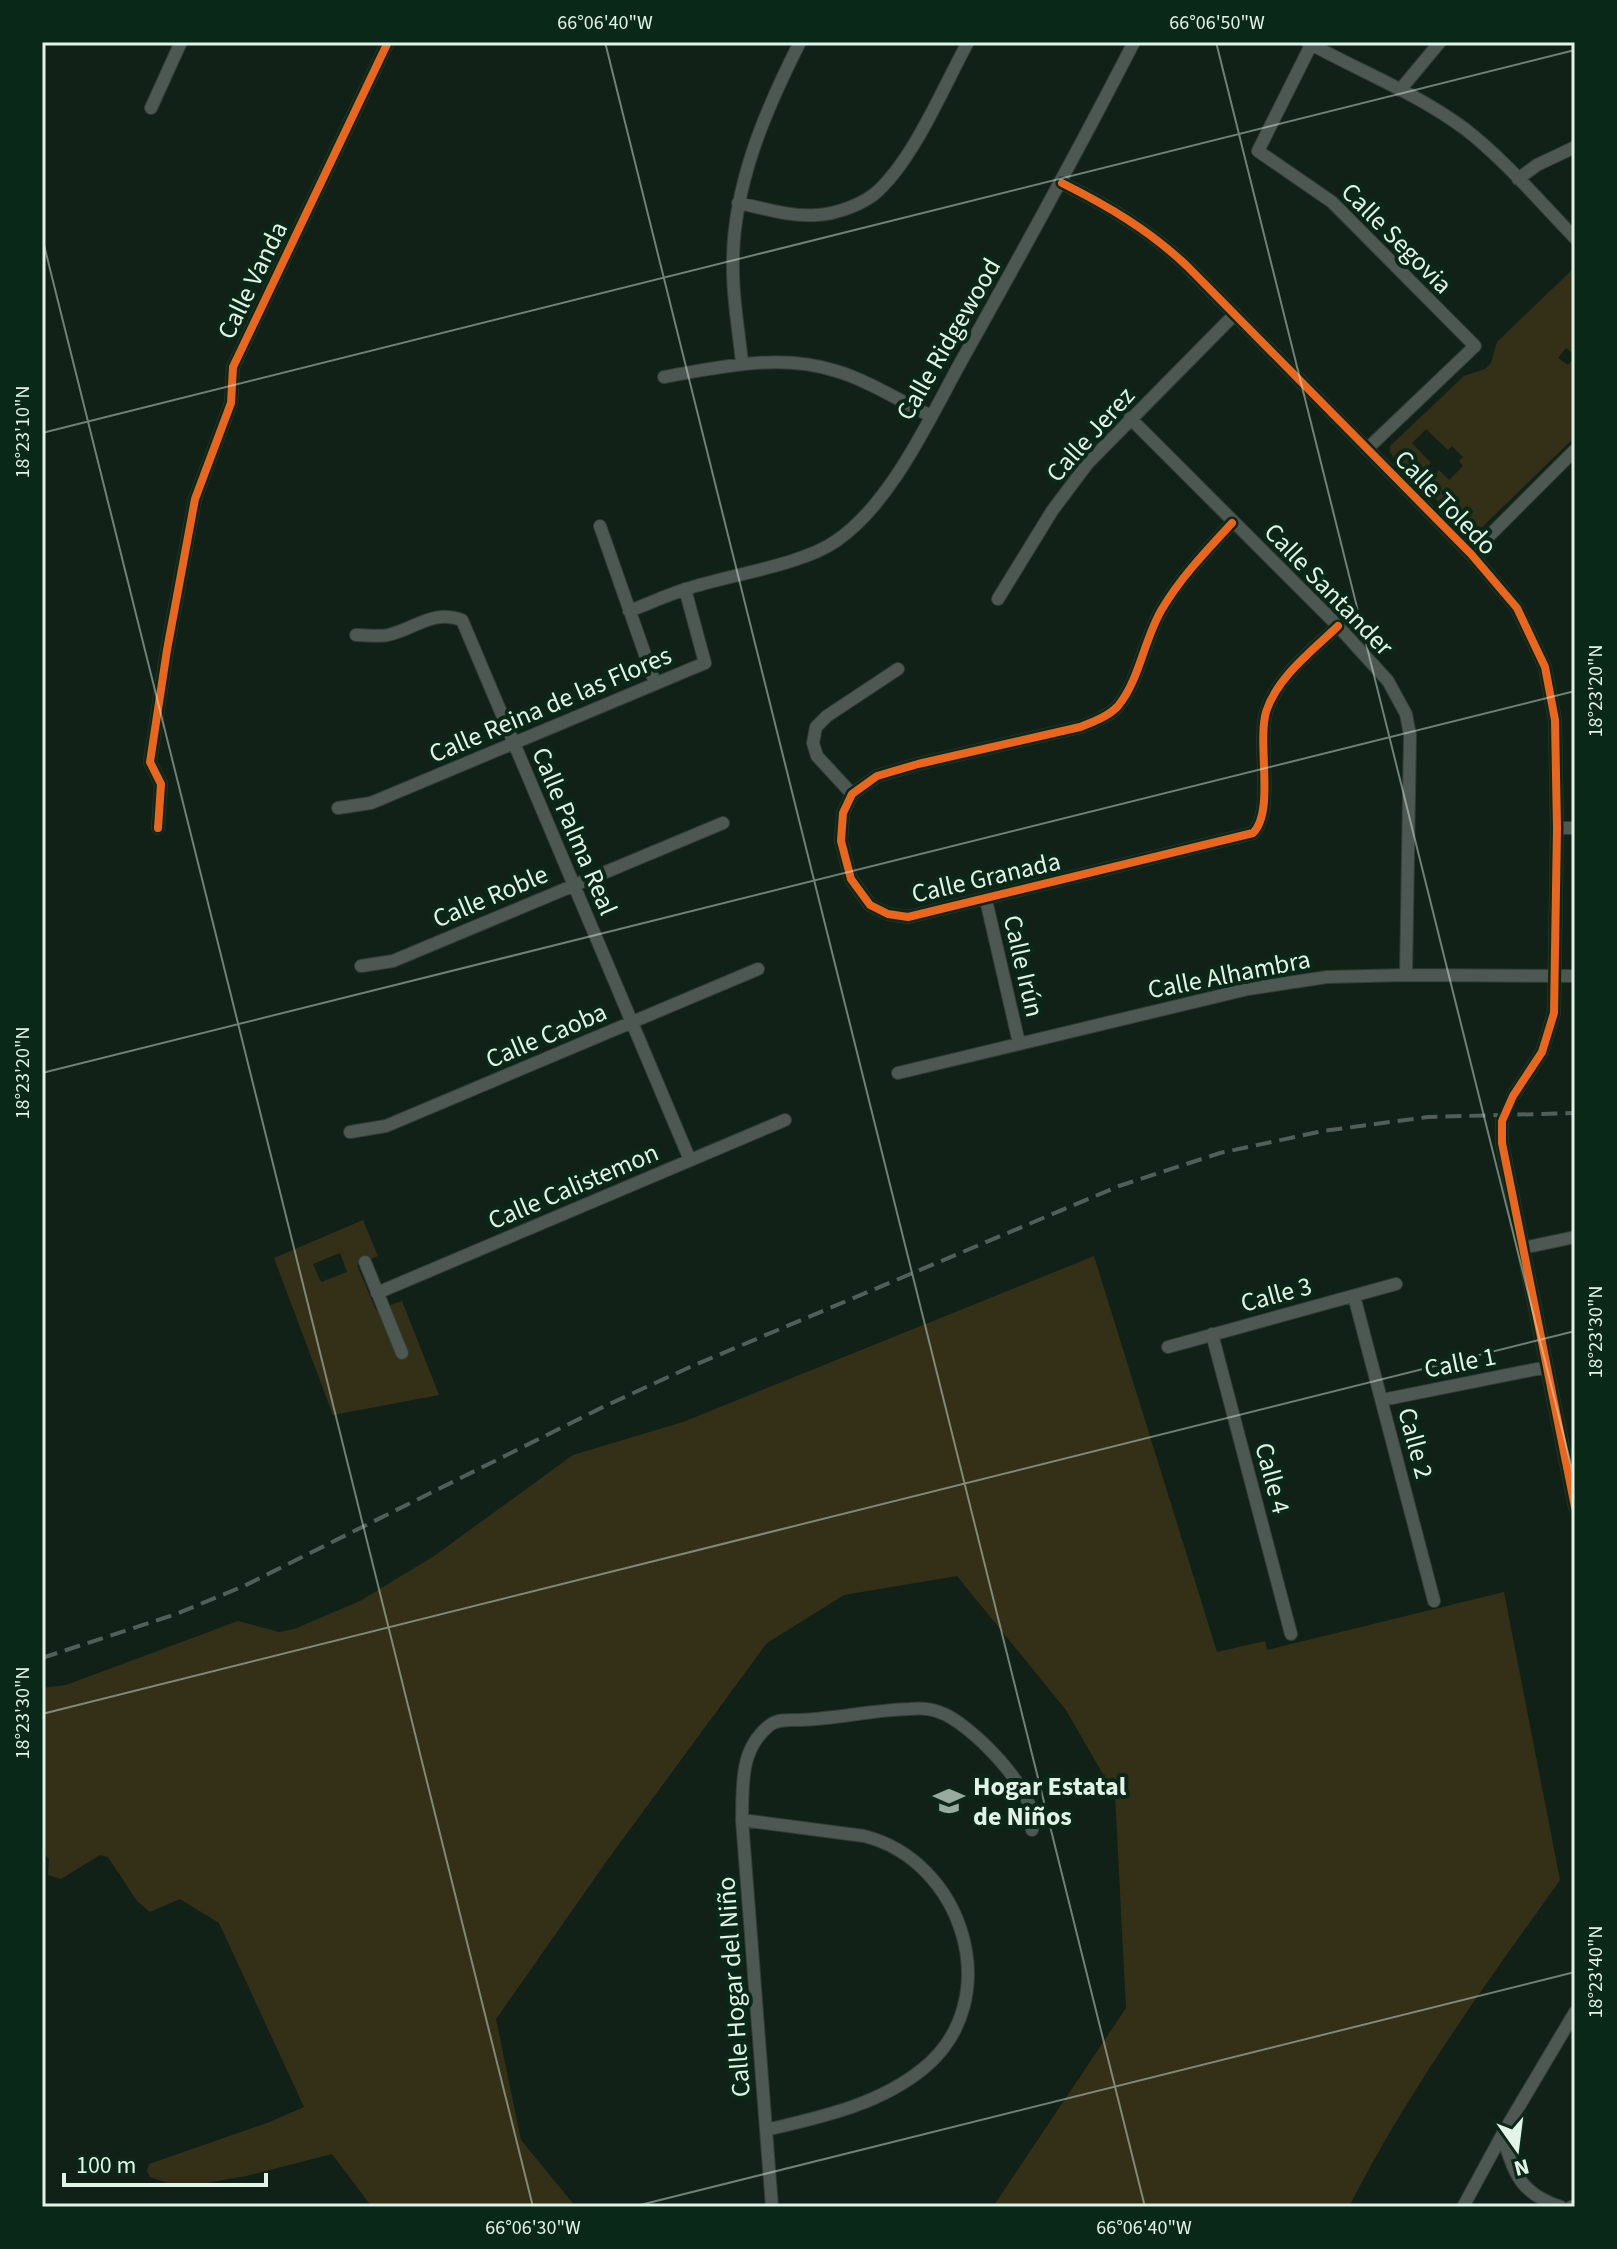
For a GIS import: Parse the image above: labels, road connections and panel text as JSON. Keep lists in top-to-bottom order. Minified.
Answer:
{"streets":{"street":["Calle Segovia","Calle Vanda","Calle Ridgewood","Calle Jerez","Calle Toledo","Calle Santander","Calle Reina de las Flores","Calle Palma Real","Calle Granada","Calle Roble","Calle Irún","Calle Alhambra","Calle Caoba","Calle Calistemon","Calle 3","Calle 1","Calle 2","Calle 4","Calle Hogar del Niño"]},"crossings":[["Calle Segovia","Calle Toledo"],["Calle Ridgewood","Calle Toledo"],["Calle Ridgewood","Calle Reina de las Flores"],["Calle Jerez","Calle Toledo"],["Calle Jerez","Calle Santander"],["Calle Toledo","Calle Alhambra"],["Calle Santander","Calle Granada"],["Calle Santander","Calle Alhambra"],["Calle Reina de las Flores","Calle Palma Real"],["Calle Palma Real","Calle Roble"],["Calle Palma Real","Calle Caoba"],["Calle Palma Real","Calle Calistemon"],["Calle Granada","Calle Irún"],["Calle Irún","Calle Alhambra"],["Calle 3","Calle 2"],["Calle 3","Calle 4"],["Calle 1","Calle 2"]],"places":{"school or university":["Hogar Estatal de Niños"]},"scale_bar":"100 m","north":"bottom","coordinates":["66°06'40\"W","66°06'50\"W","18°23'10\"N","18°23'20\"N","18°23'30\"N","18°23'40\"N","66°06'30\"W"]}
